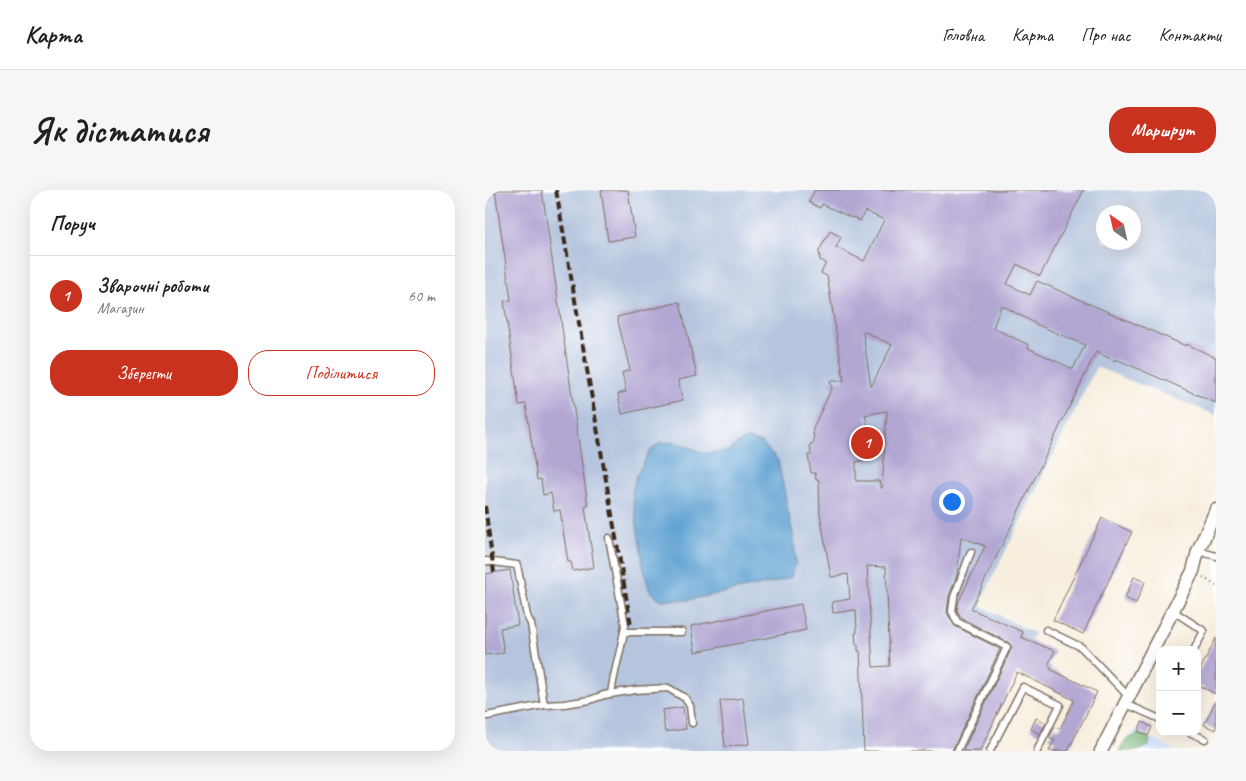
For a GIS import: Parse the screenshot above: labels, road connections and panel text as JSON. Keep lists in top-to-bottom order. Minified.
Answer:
{"north":"top left","page":{"header":"Карта","nav":["Головна","Карта","Про нас","Контакти"],"buttons":["Маршрут",["Зберегти","Поділитися"]],"title":"Як дістатися","heading":"Поруч","list":[{"mark":"1","name":"Зварочні роботи","note":"Магазин","value":"60 m"}],"pins":"1","map_buttons":["+","−"]}}
